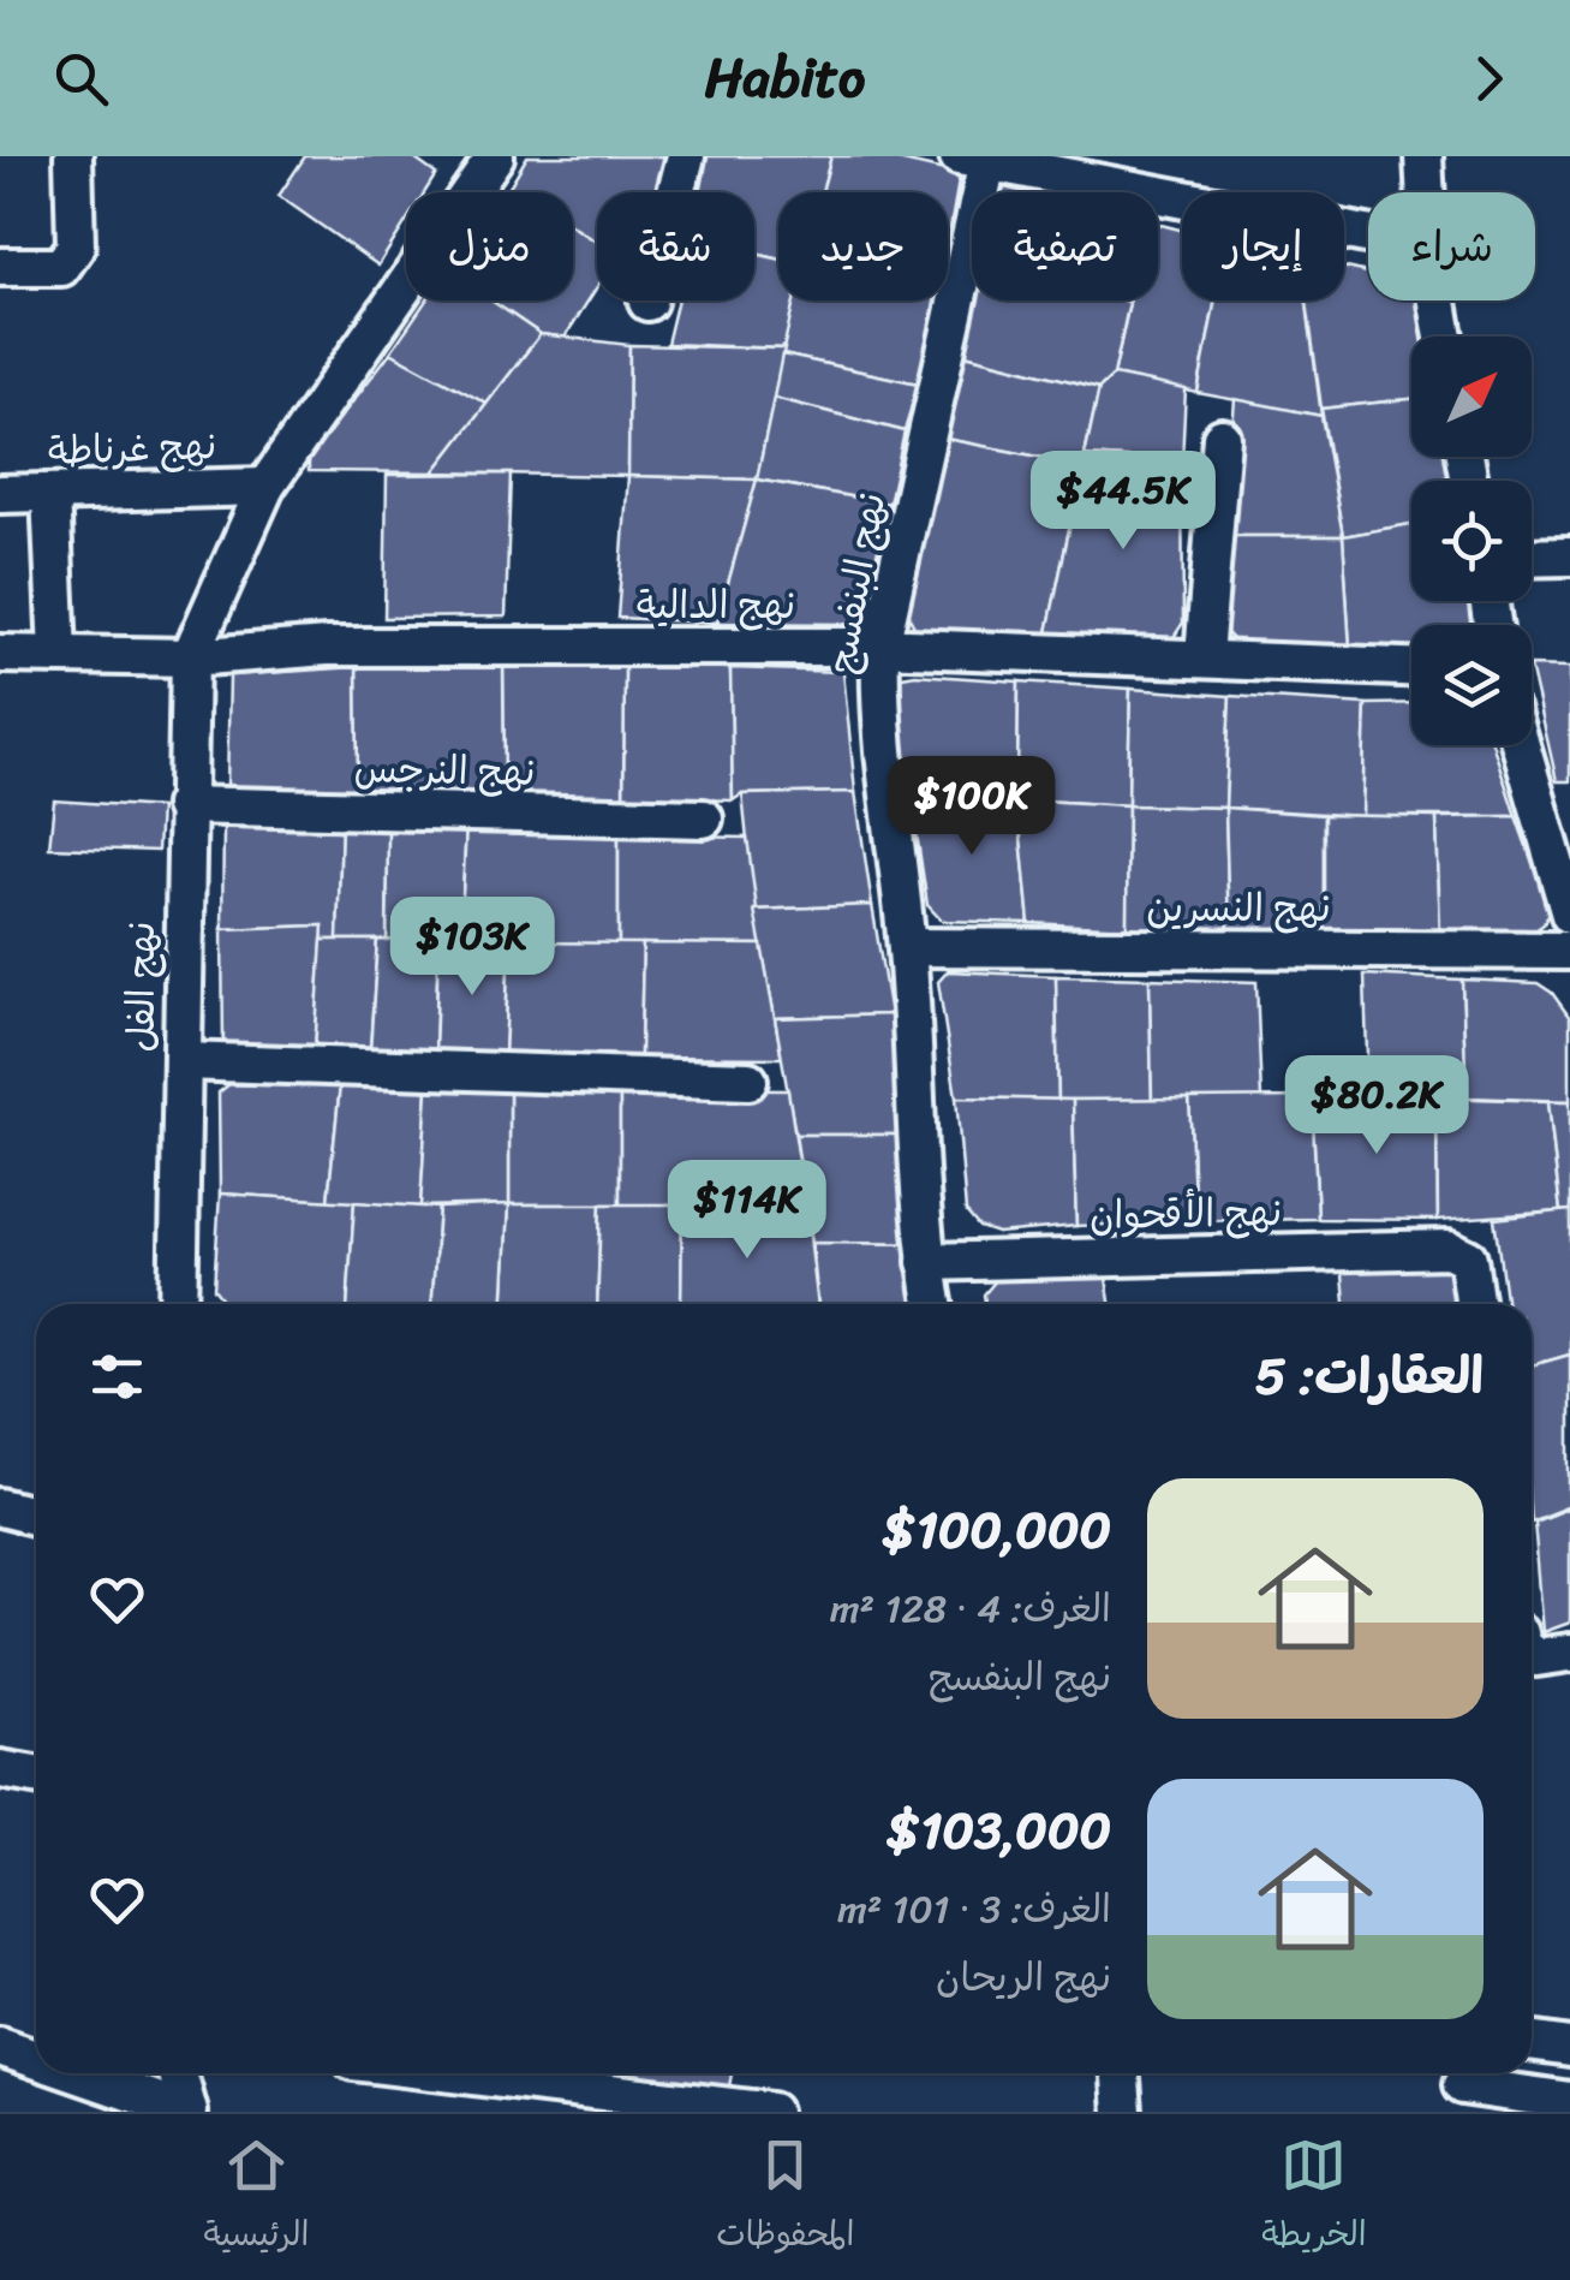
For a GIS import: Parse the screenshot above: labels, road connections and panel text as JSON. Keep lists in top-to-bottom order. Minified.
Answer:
{"streets":{"street":["نهج غرناطة","نهج البنفسج","نهج الدالية","نهج النرجس","نهج النسرين","نهج الفل","نهج الأقحوان"]},"crossings":[["نهج البنفسج","نهج الدالية"],["نهج البنفسج","نهج النسرين"],["نهج البنفسج","نهج الأقحوان"],["نهج الدالية","نهج الفل"],["نهج النرجس","نهج الفل"]],"north":"top right","page":{"header":"Habito","chip":["شراء","إيجار","تصفية","جديد","شقة","منزل"],"price":["$44.5K","$100K","$103K","$80.2K","$114K"],"heading":"العقارات: 5","list":[{"name":"$100,000","note":"الغرف: 4 · 128 m² · نهج البنفسج"},{"name":"$103,000","note":"الغرف: 3 · 101 m² · نهج الريحان"}],"tabs":["الخريطة","المحفوظات","الرئيسية"]}}
